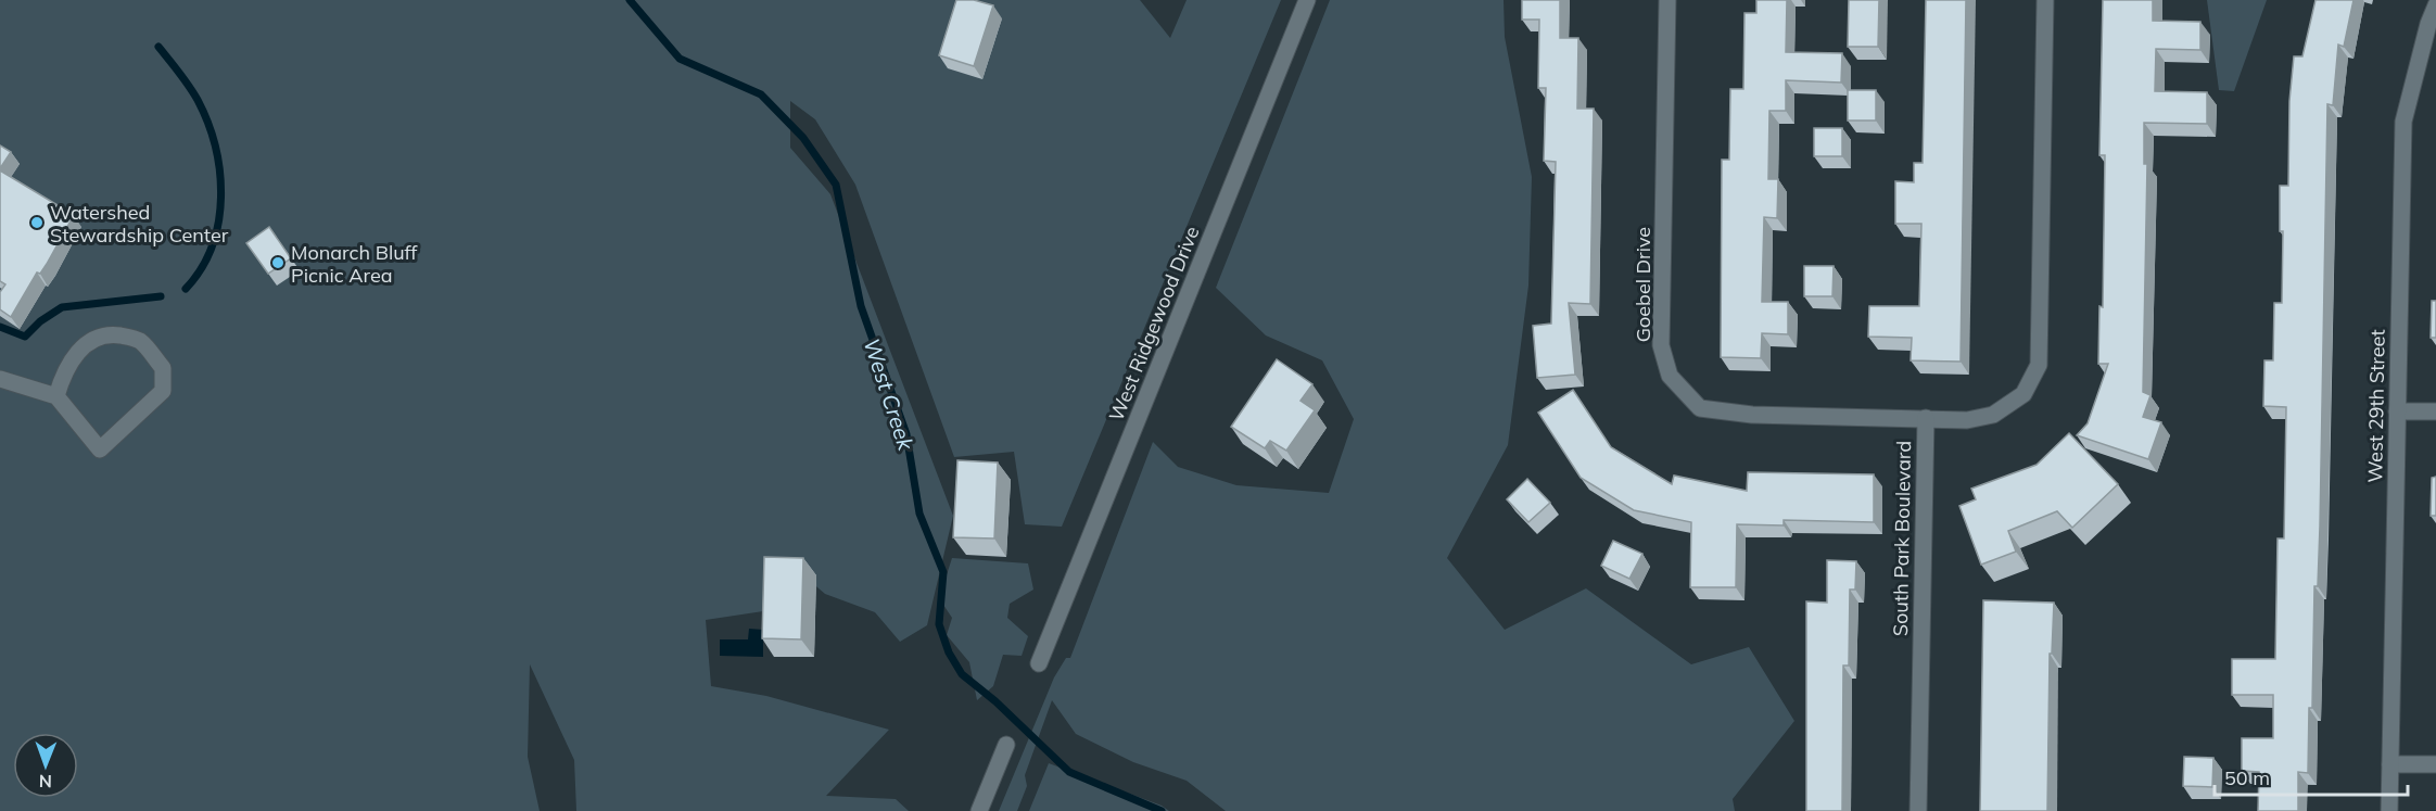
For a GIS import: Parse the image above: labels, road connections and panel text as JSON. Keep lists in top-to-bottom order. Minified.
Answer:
{"streets":{"street":["Goebel Drive","West Ridgewood Drive","West 29th Street","South Park Boulevard"]},"crossings":[["Goebel Drive","South Park Boulevard"]],"water":["West Creek"],"places":["Watershed Stewardship Center","Monarch Bluff Picnic Area"],"scale_bar":"50 m","north":"bottom"}
